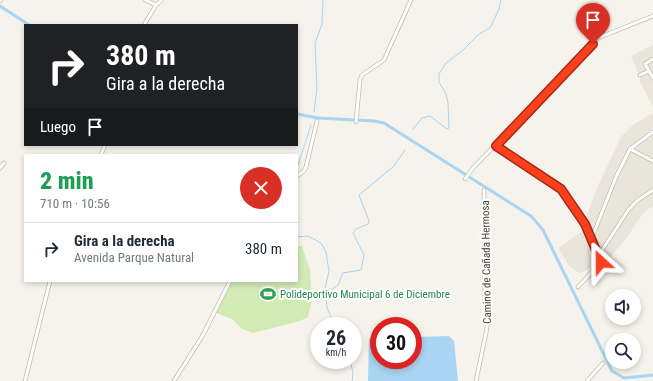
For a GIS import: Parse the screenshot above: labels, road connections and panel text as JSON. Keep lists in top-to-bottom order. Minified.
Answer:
{"streets":{"street":["Camino de Cañada Hermosa"]},"places":{"sports":["Polideportivo Municipal 6 de Diciembre"]},"page":{"turn":["380 m","Gira a la derecha"],"then":"Luego","heading":["2 min","710 m · 10:56"],"list":[{"name":"Gira a la derecha","note":"Avenida Parque Natural","value":"380 m"}],"speed":"26 km/h","limit":"30"}}
